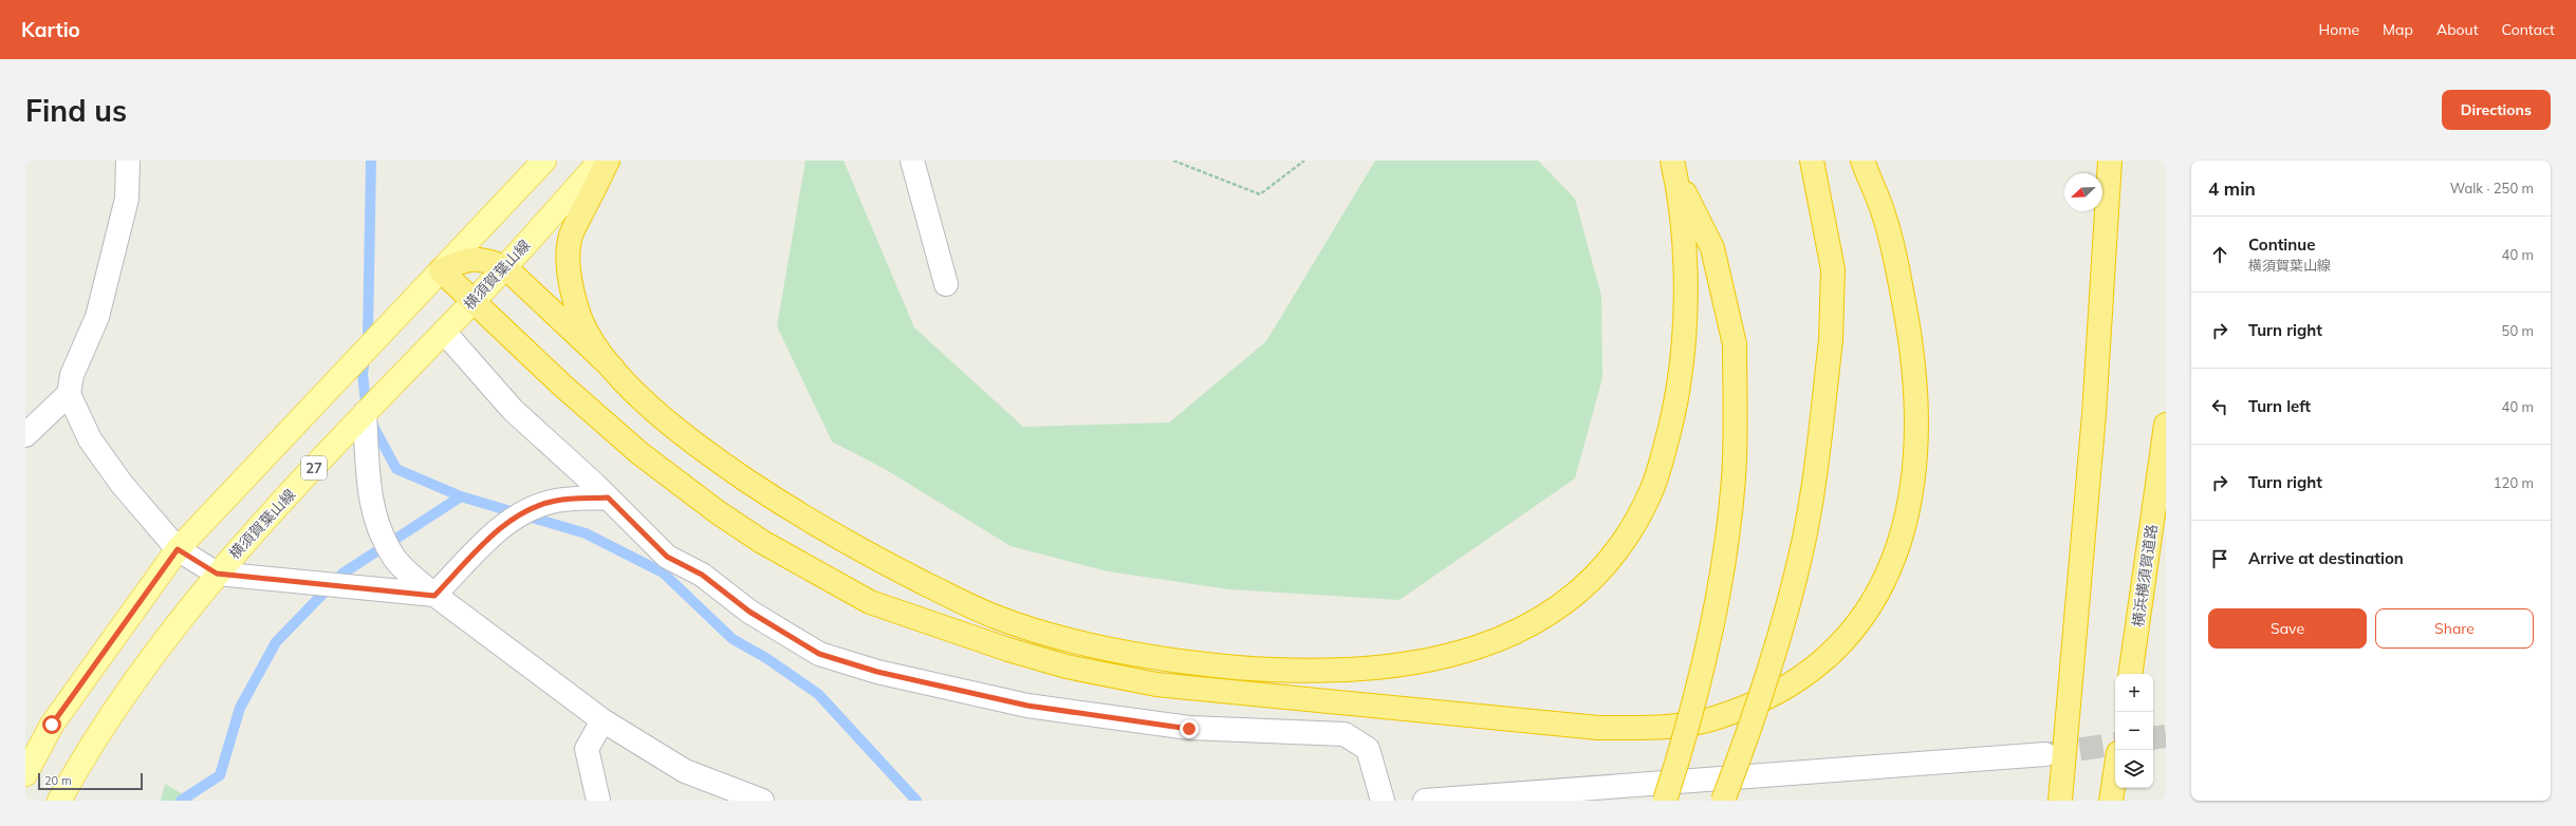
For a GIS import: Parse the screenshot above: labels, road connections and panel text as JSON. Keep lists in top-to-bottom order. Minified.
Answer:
{"streets":{"highway":["横浜横須賀道路"],"main road":["横須賀葉山線","27"]},"scale_bar":"20 m","north":"bottom left","page":{"header":"Kartio","nav":["Home","Map","About","Contact"],"buttons":["Directions",["Save","Share"]],"title":"Find us","heading":["4 min","Walk · 250 m"],"list":[["Continue","横須賀葉山線","40 m"],["Turn right","50 m"],["Turn left","40 m"],["Turn right","120 m"],"Arrive at destination"],"map_buttons":["+","−"],"scale":"20 m"}}
